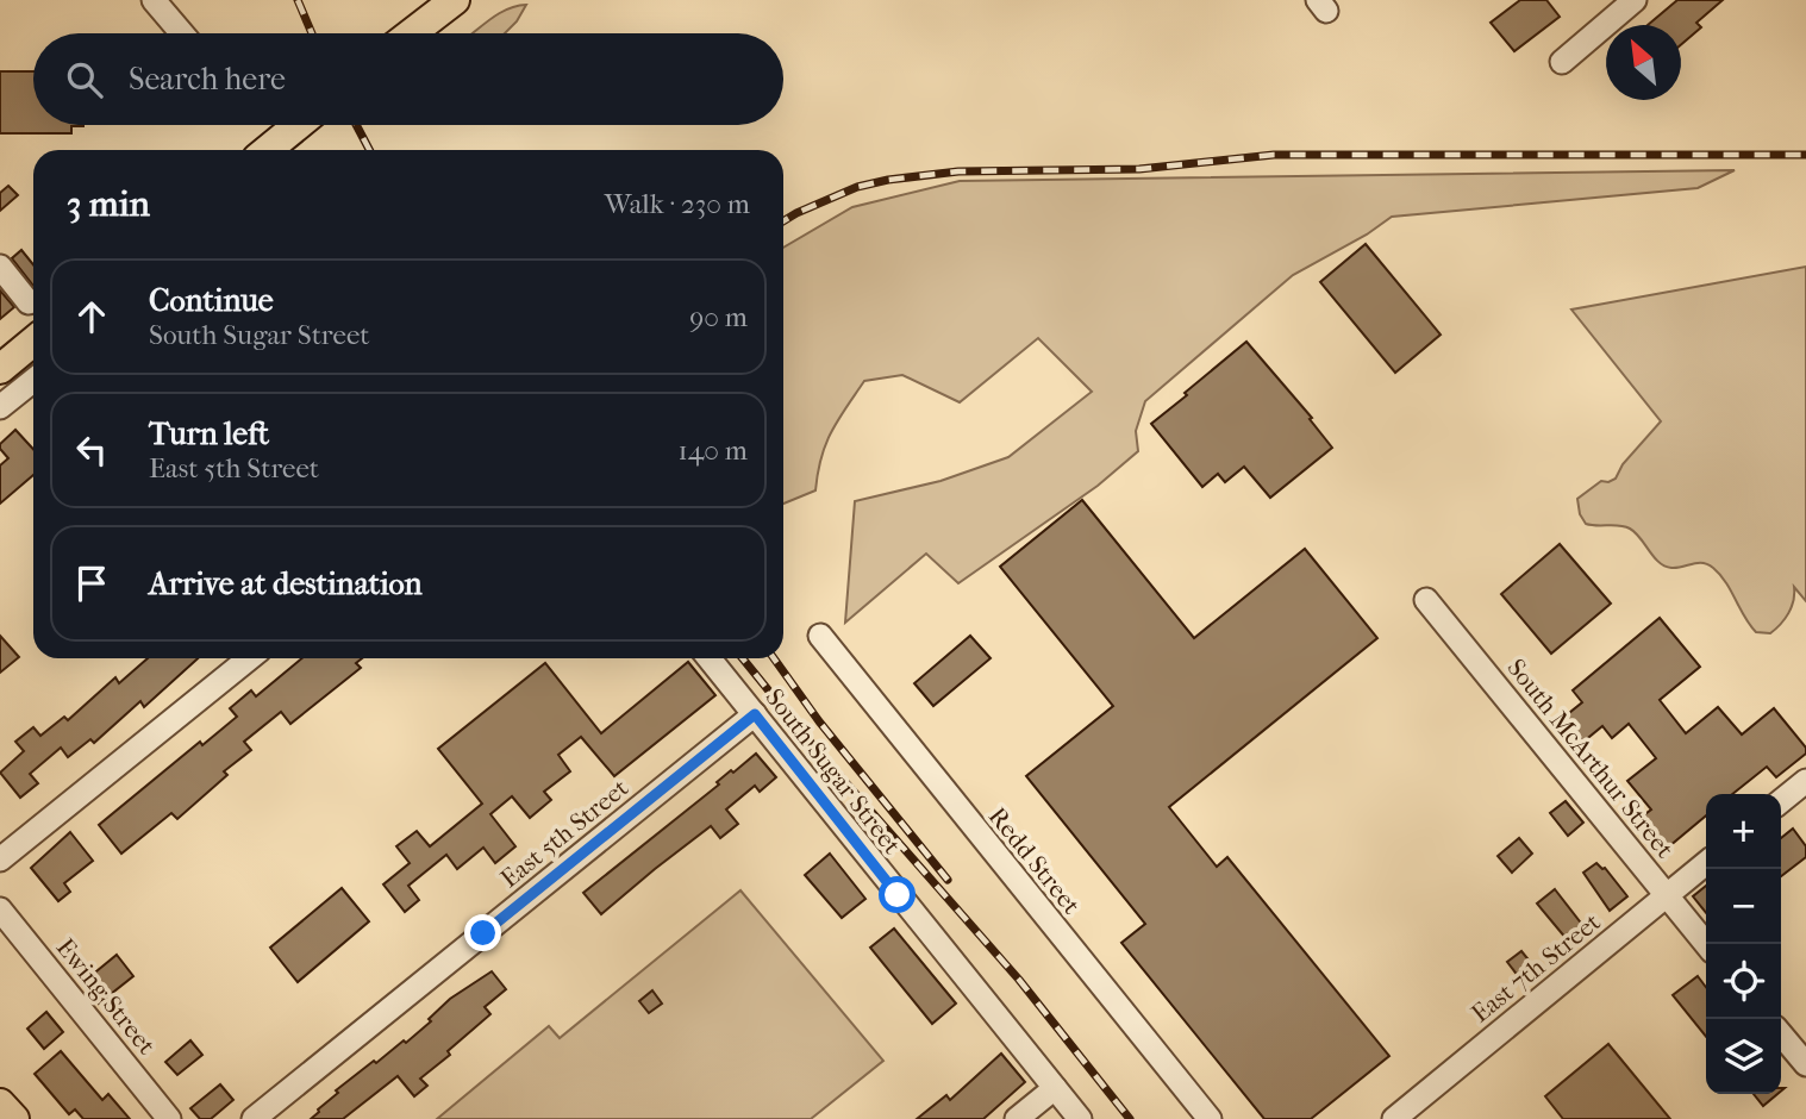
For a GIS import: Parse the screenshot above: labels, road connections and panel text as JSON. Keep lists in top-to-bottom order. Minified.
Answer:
{"streets":{"street":["South McArthur Street","South Sugar Street","East 5th Street","Redd Street","East 7th Street","Ewing Street"]},"crossings":[["South McArthur Street","East 7th Street"],["South Sugar Street","East 5th Street"]],"north":"top left","page":{"search":"Search here","heading":["3 min","Walk · 230 m"],"list":[["Continue","South Sugar Street","90 m"],["Turn left","East 5th Street","140 m"],"Arrive at destination"],"map_buttons":["+","−"]}}
